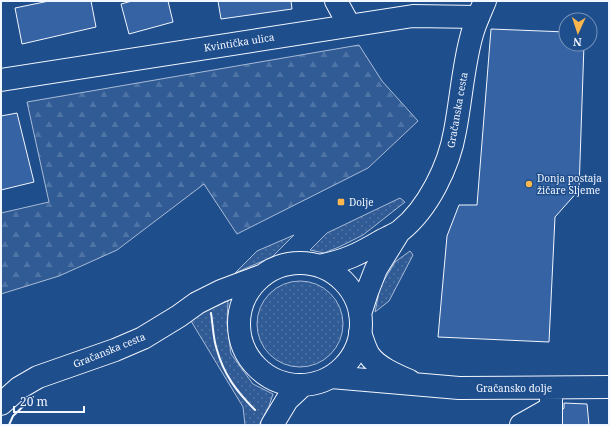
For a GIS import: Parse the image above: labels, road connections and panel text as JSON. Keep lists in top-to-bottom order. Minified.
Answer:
{"streets":{"main road":["Kvintička ulica","Gračanska cesta","Gračansko dolje"]},"crossings":[["Kvintička ulica","Gračanska cesta"],["Gračanska cesta","Gračansko dolje"]],"places":{"other":["Donja postaja žičare Sljeme"],"transit":["Dolje"]},"scale_bar":"20 m","north":"bottom"}
